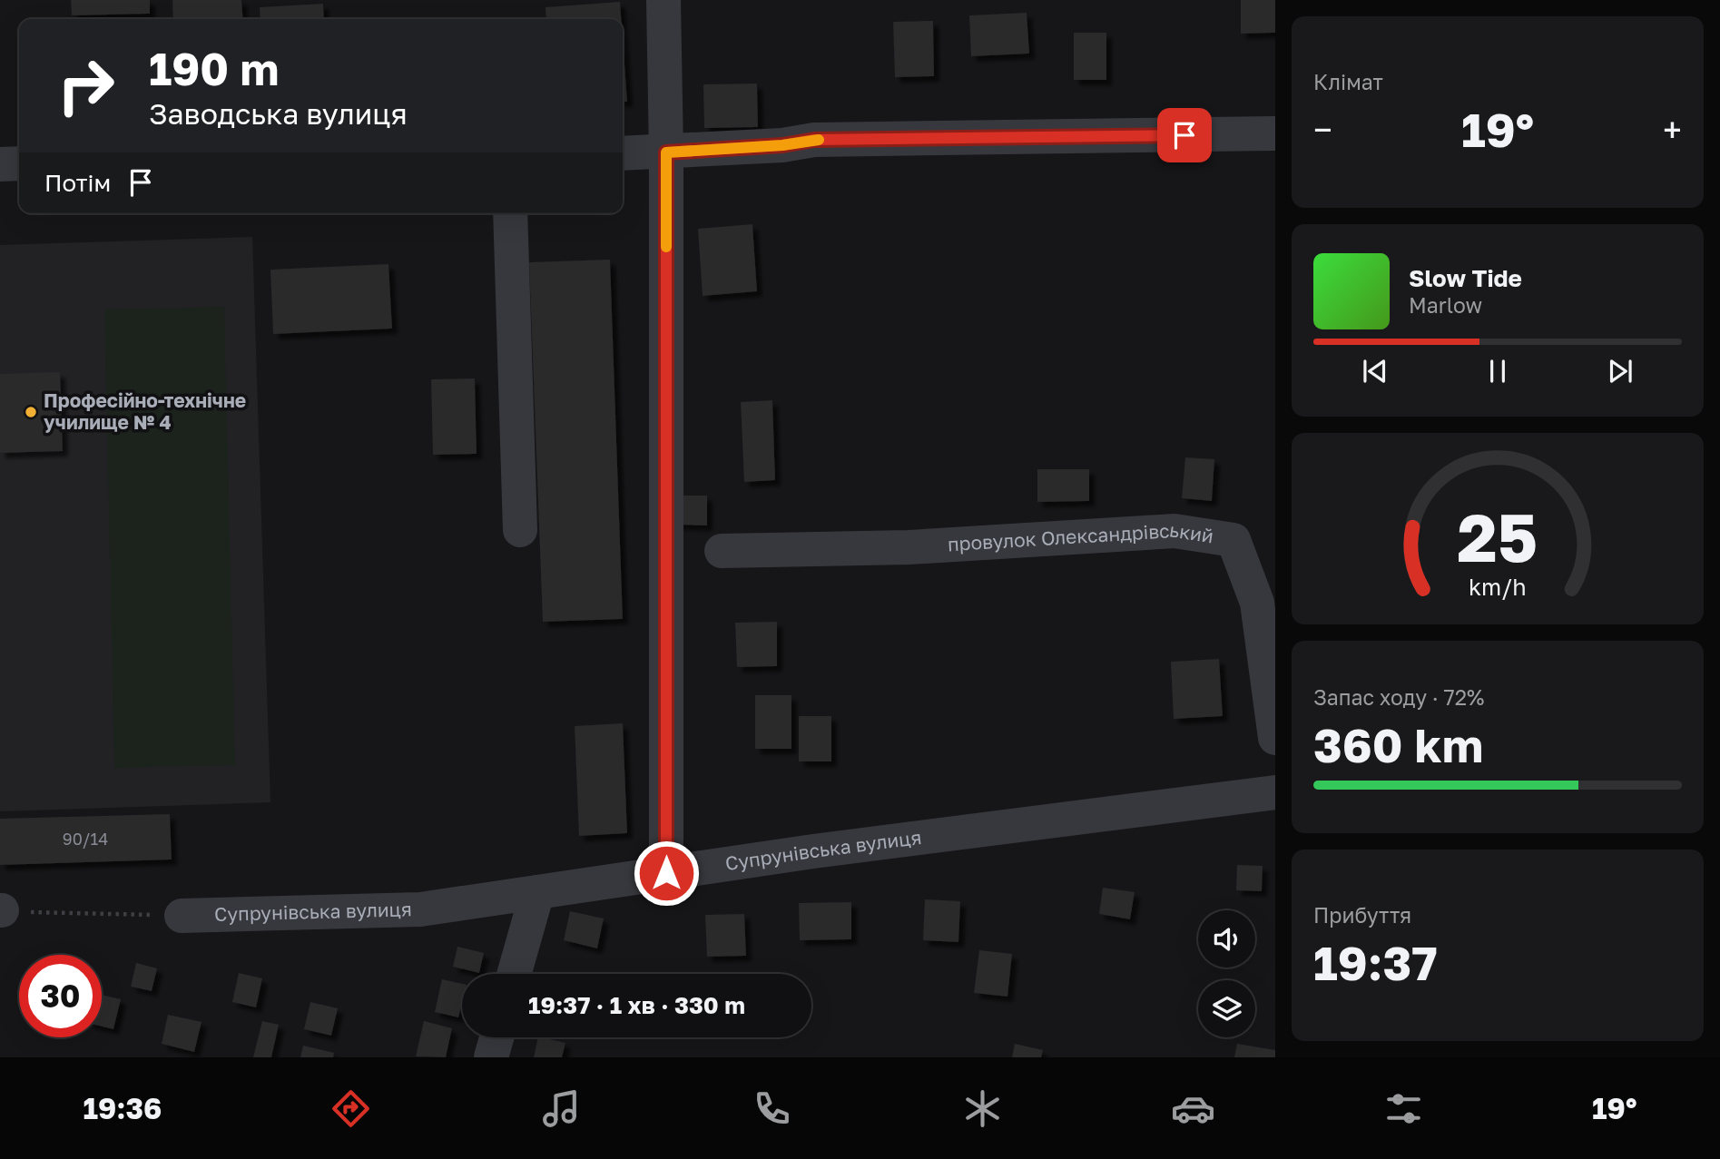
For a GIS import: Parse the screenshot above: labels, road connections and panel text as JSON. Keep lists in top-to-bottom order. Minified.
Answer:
{"streets":{"street":["провулок Олександрівський","Супрунівська вулиця"]},"places":["Професійно-технічне училище № 4"],"house_numbers":["90/14"],"page":{"tile":["Клімат",["Запас ходу · 72%","360 km"],["Прибуття","19:37"]],"turn":["190 m","Заводська вулиця"],"heat":["−","19°","+"],"then":"Потім","song":["Slow Tide","Marlow"],"limit":"30","trip":"19:37 · 1 хв · 330 m","tabs":["19:36","19°"],"gauge":["25","km/h"]}}
